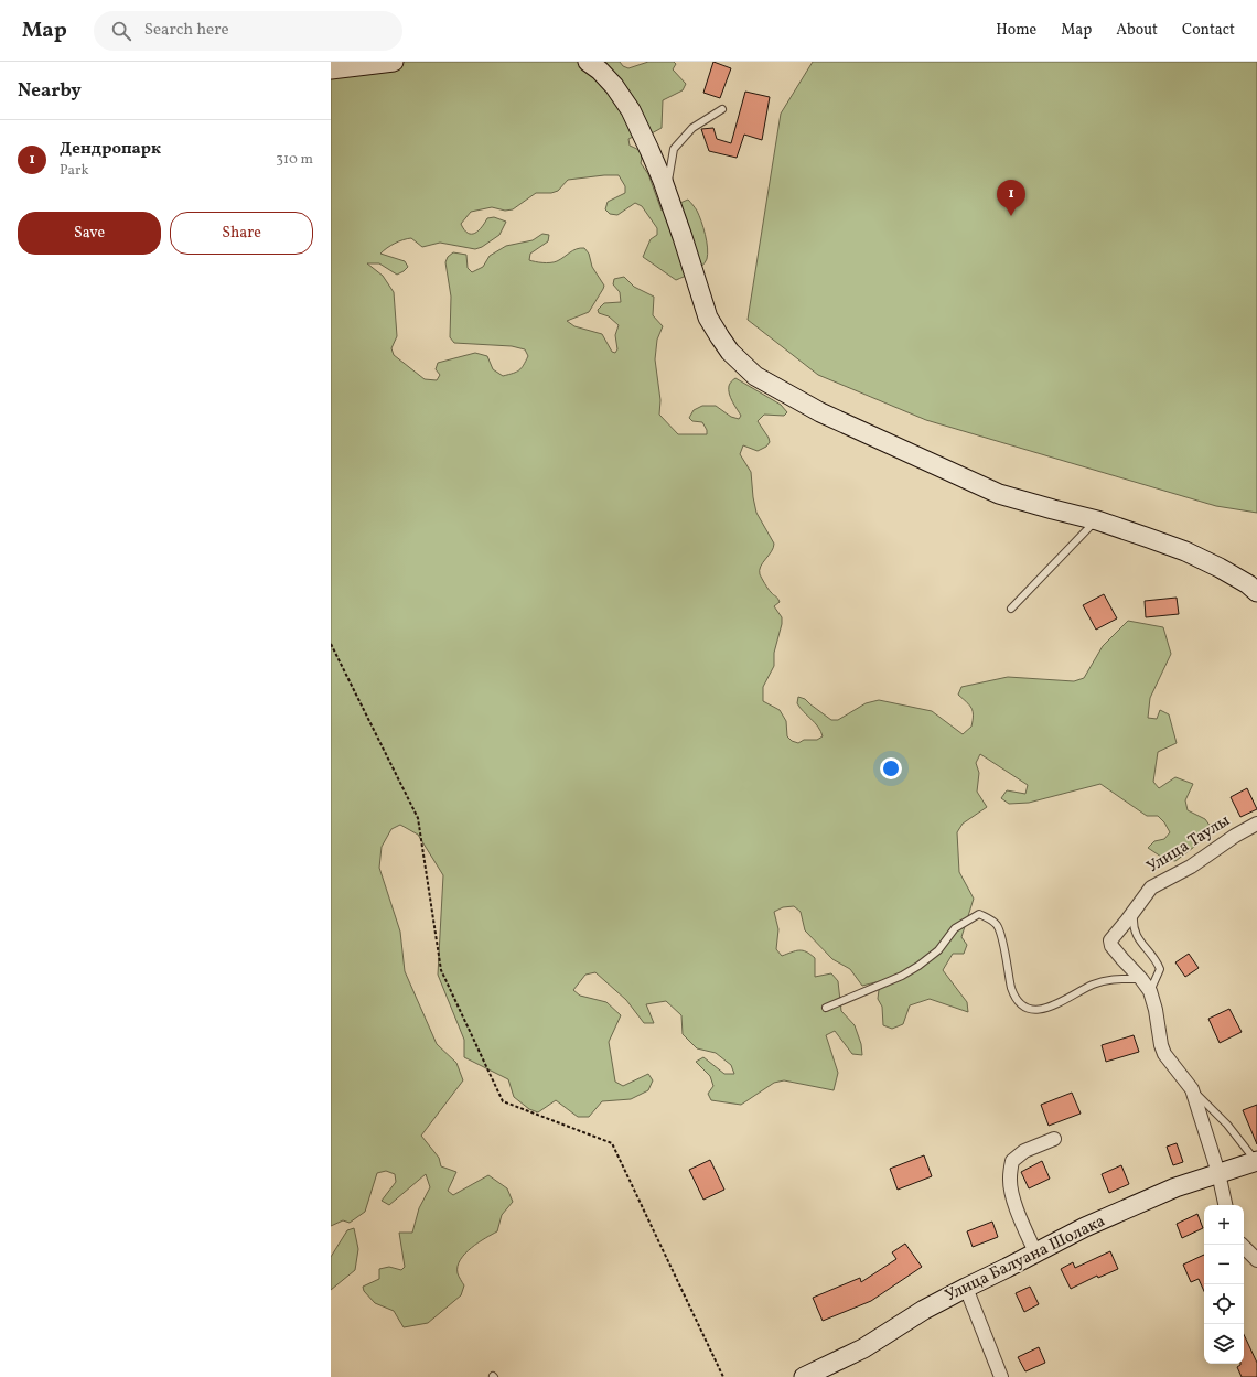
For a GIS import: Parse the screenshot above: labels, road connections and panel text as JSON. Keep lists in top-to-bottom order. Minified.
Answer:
{"streets":{"street":["Улица Таулы","Улица Балуана Шолака"]},"page":{"header":"Map","search":"Search here","nav":["Home","Map","About","Contact"],"heading":"Nearby","list":[{"mark":"1","name":"Дендропарк","note":"Park","value":"310 m"}],"pins":"1","buttons":["Save","Share"],"map_buttons":["+","−"]}}
